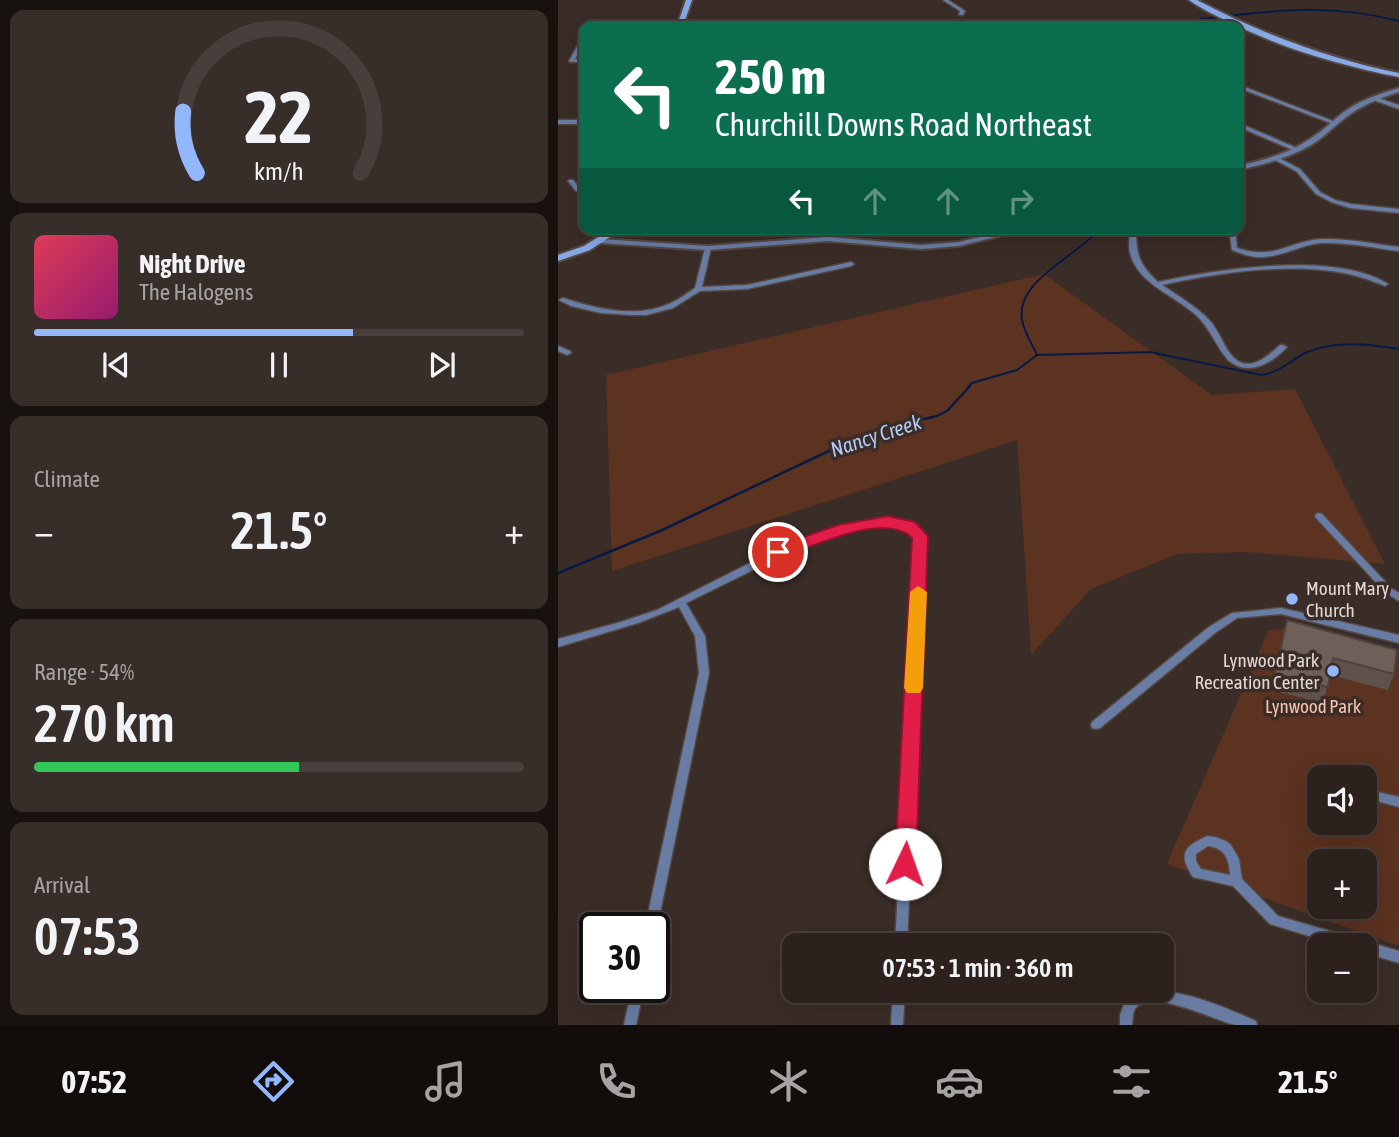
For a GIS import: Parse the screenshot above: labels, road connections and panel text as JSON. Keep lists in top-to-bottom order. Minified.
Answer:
{"water":["Nancy Creek"],"parks":["Lynwood Park"],"places":["Mount Mary Church","Lynwood Park Recreation Center"],"page":{"turn":["250 m","Churchill Downs Road Northeast"],"song":["Night Drive","The Halogens"],"tile":["Climate",["Range · 54%","270 km"],["Arrival","07:53"]],"heat":["−","21.5°","+"],"map_buttons":["+","−"],"limit":"30","trip":"07:53 · 1 min · 360 m","tabs":["07:52","21.5°"],"gauge":["22","km/h"]}}
